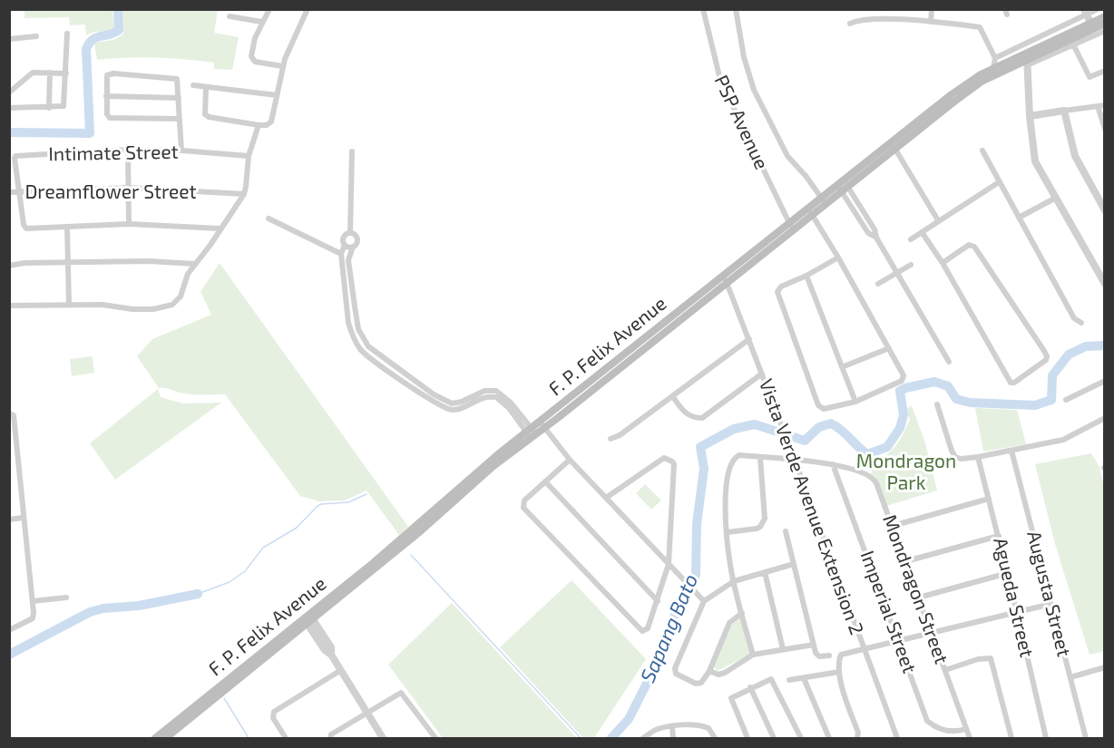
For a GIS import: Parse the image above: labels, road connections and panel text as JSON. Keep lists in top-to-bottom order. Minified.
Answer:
{"streets":{"main road":["F. P. Felix Avenue"],"street":["PSP Avenue","Intimate Street","Dreamflower Street","Vista Verde Avenue Extension 2","Mondragon Street","Augusta Street","Agueda Street","Imperial Street"]},"crossings":[["PSP Avenue","F. P. Felix Avenue"],["Intimate Street","Dreamflower Street"],["F. P. Felix Avenue","Vista Verde Avenue Extension 2"],["Vista Verde Avenue Extension 2","Mondragon Street"],["Mondragon Street","Imperial Street"]],"water":["Sapang Bato"],"parks":["Mondragon Park"]}
